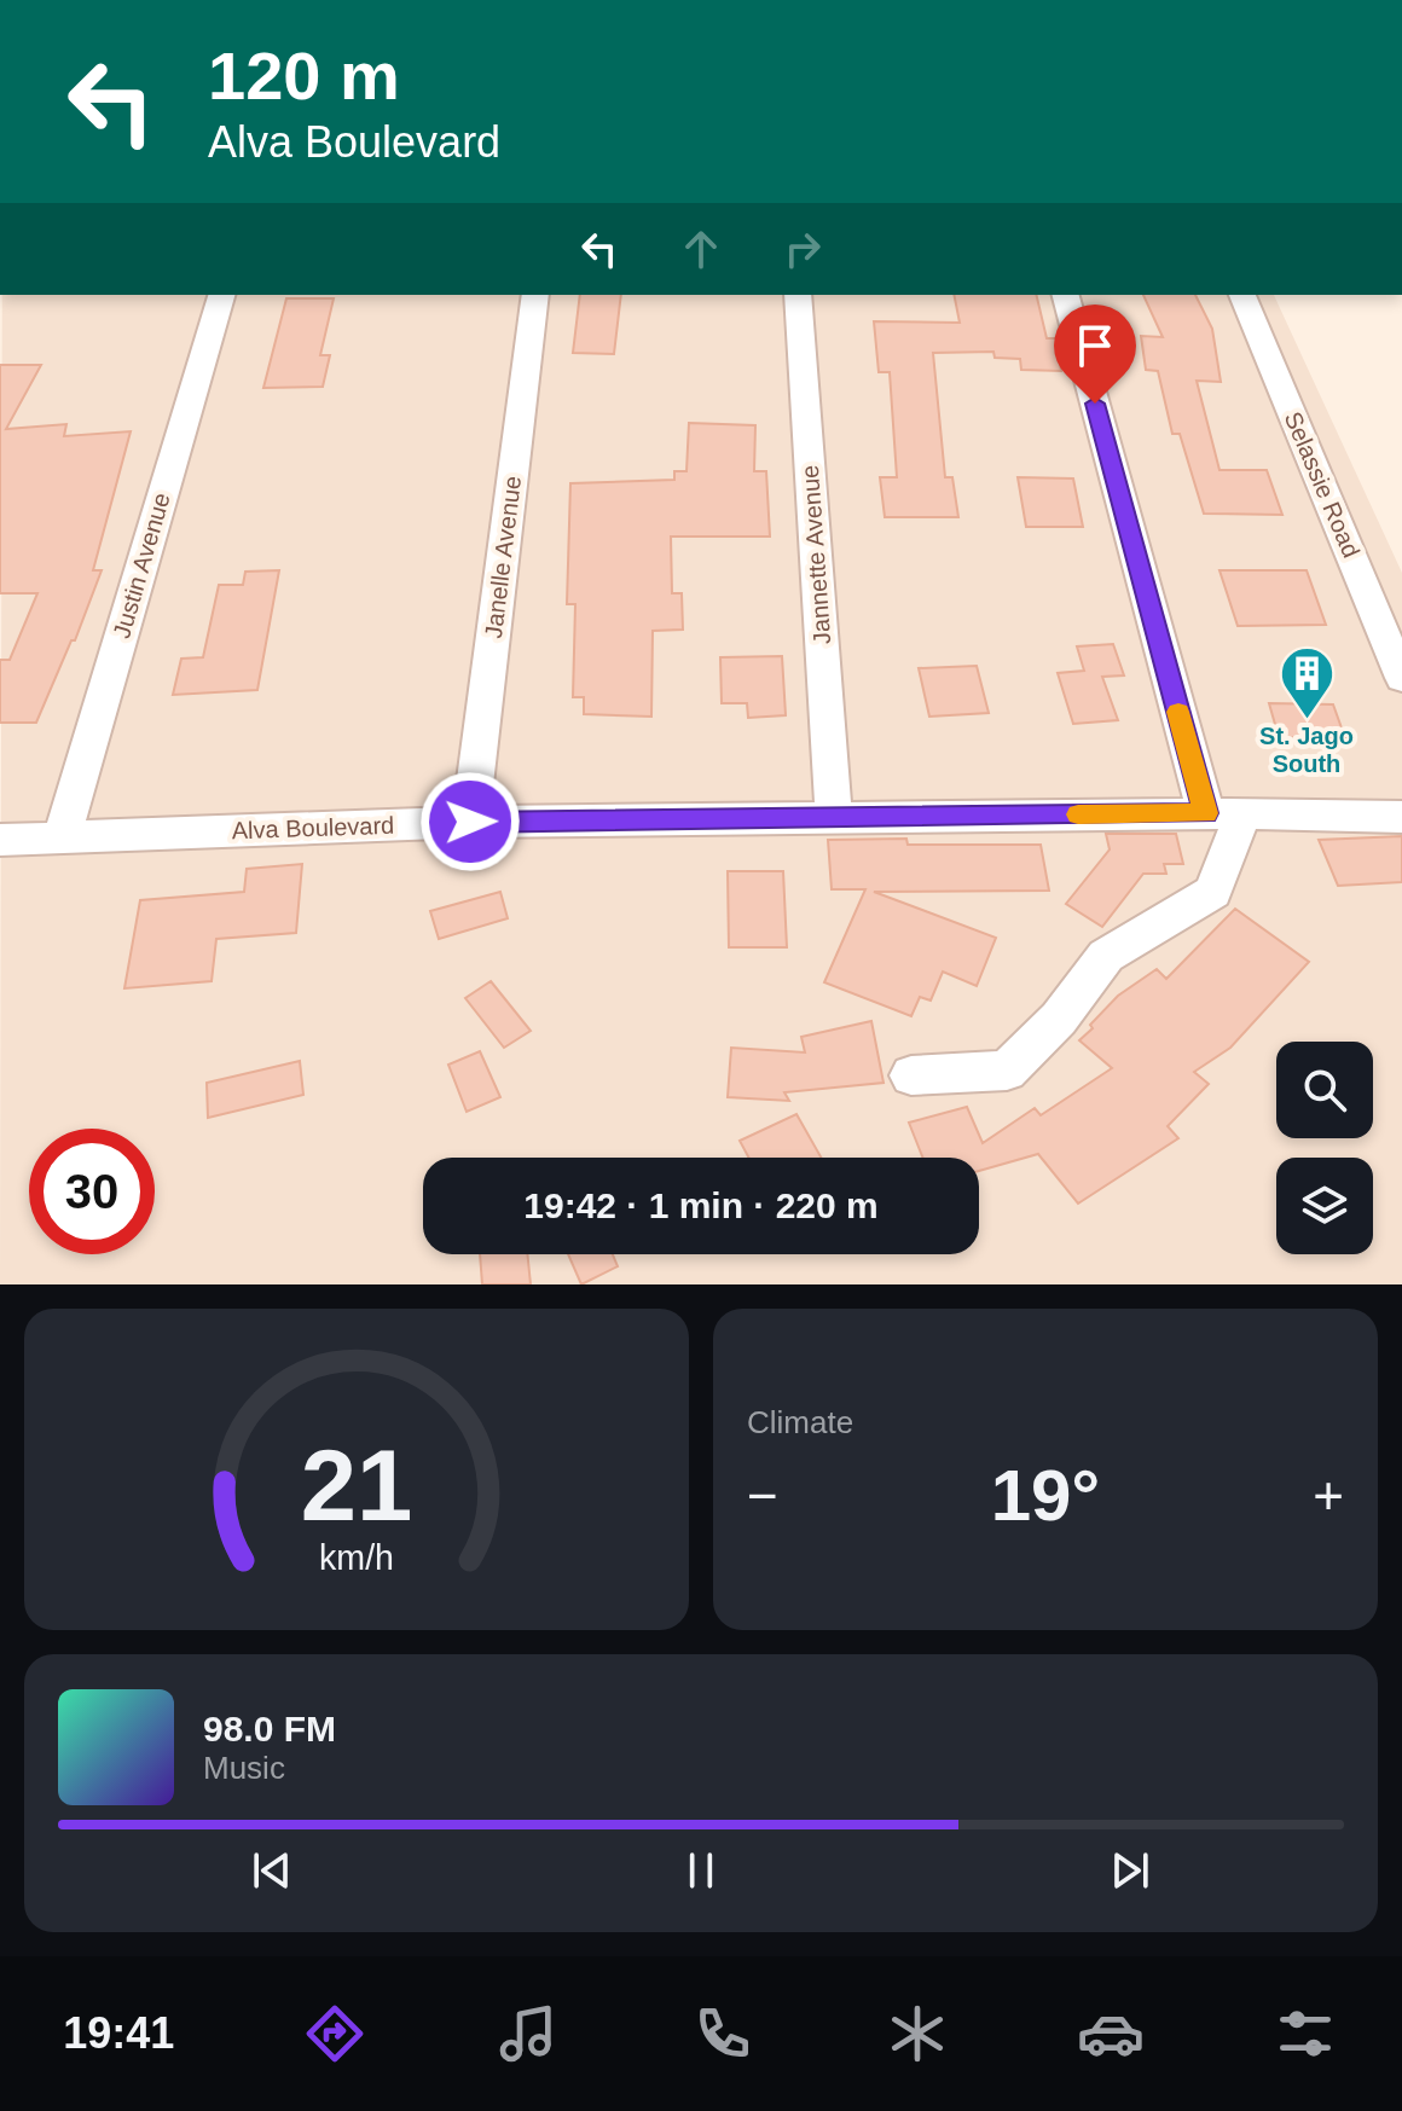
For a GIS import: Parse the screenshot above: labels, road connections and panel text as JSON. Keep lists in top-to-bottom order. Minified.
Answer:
{"streets":{"street":["Selassie Road","Jannette Avenue","Janelle Avenue","Justin Avenue","Alva Boulevard"]},"crossings":[["Jannette Avenue","Alva Boulevard"],["Janelle Avenue","Alva Boulevard"],["Justin Avenue","Alva Boulevard"]],"places":{"building":["St. Jago South"]},"page":{"turn":["120 m","Alva Boulevard"],"limit":"30","trip":"19:42 · 1 min · 220 m","tile":"Climate","heat":["−","19°","+"],"song":["98.0 FM","Music"],"tabs":"19:41","gauge":["21","km/h"]}}
